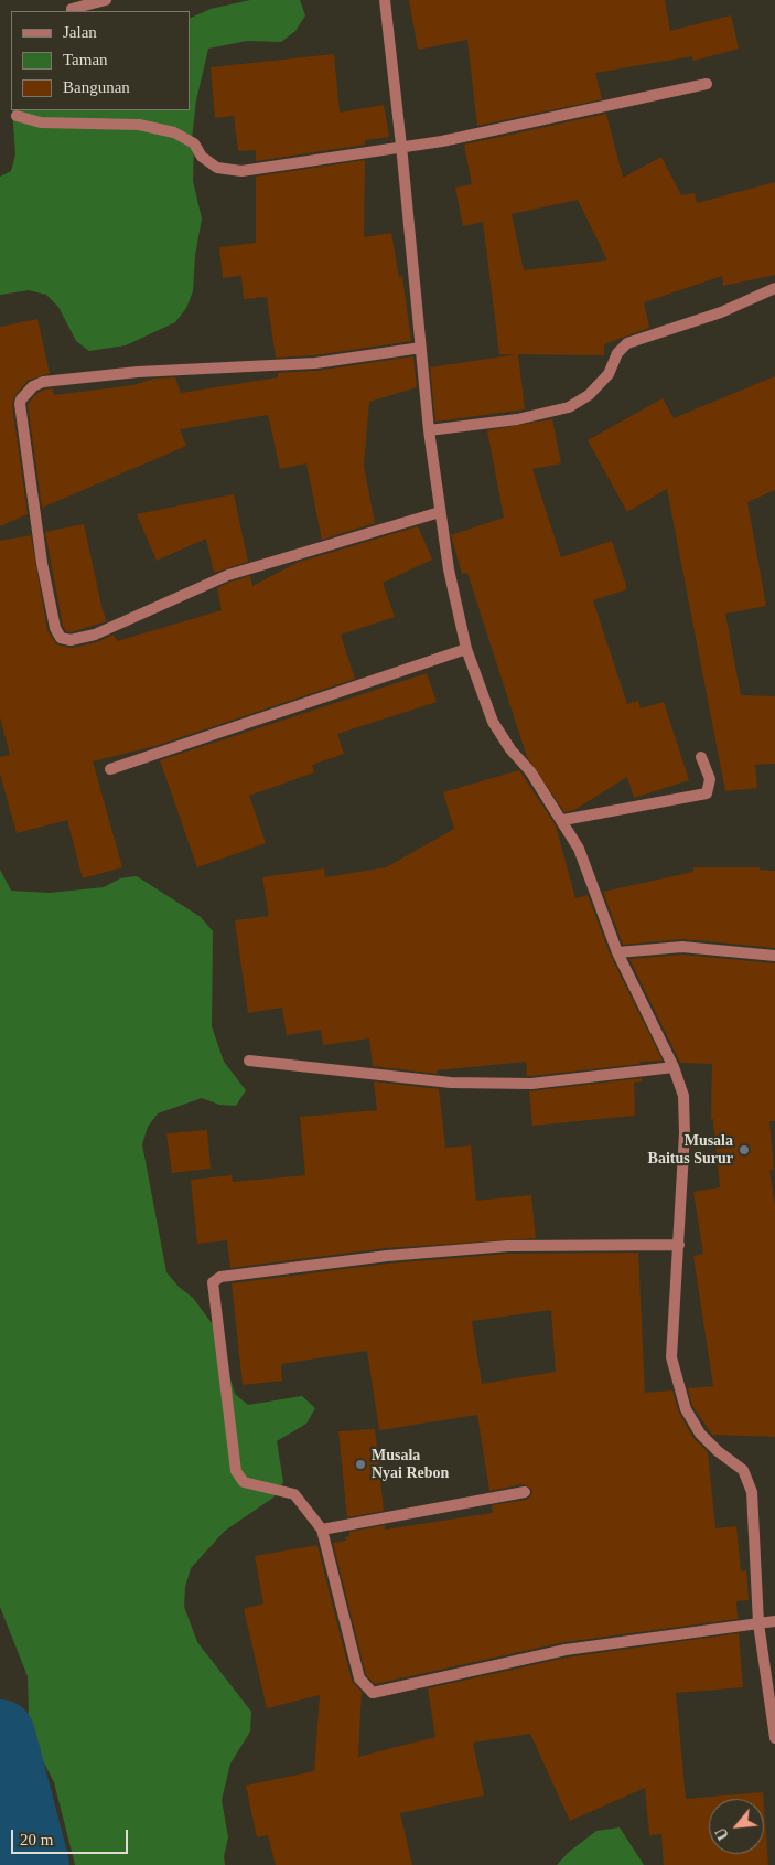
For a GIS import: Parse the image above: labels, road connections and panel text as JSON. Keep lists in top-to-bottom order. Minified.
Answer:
{"places":["Musala Baitus Surur","Musala Nyai Rebon"],"legend":["Jalan","Taman","Bangunan"],"scale_bar":"20 m","north":"bottom left"}
